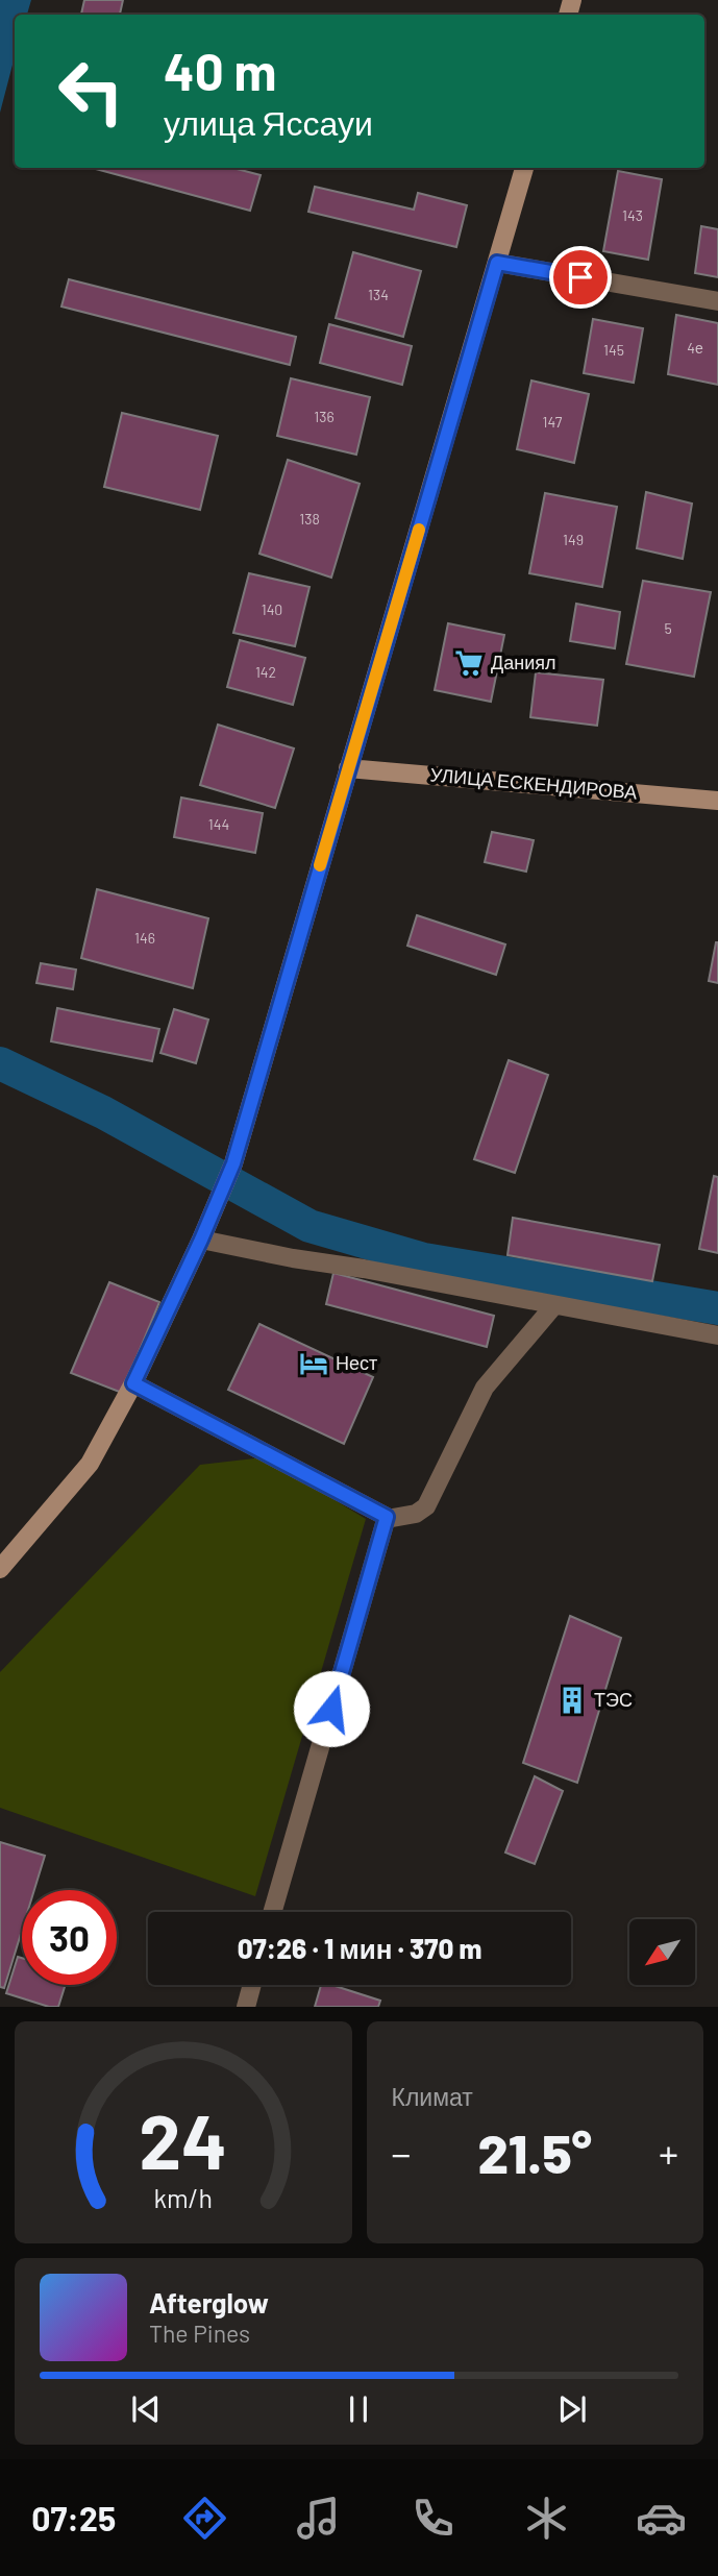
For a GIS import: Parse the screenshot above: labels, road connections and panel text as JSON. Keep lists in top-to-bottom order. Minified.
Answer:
{"streets":{"main road":["УЛИЦА ЕСКЕНДИРОВА"]},"places":{"supermarket":["Даниял"],"hotel":["Нест"],"building":["ТЭС"]},"house_numbers":["143","134","4е","145","136","147","138","149","140","5","142","144","146"],"north":"bottom left","page":{"turn":["40 m","улица Яссауи"],"limit":"30","trip":"07:26 · 1 мин · 370 m","tile":"Климат","heat":["−","21.5°","+"],"song":["Afterglow","The Pines"],"tabs":"07:25","gauge":["24","km/h"]}}
